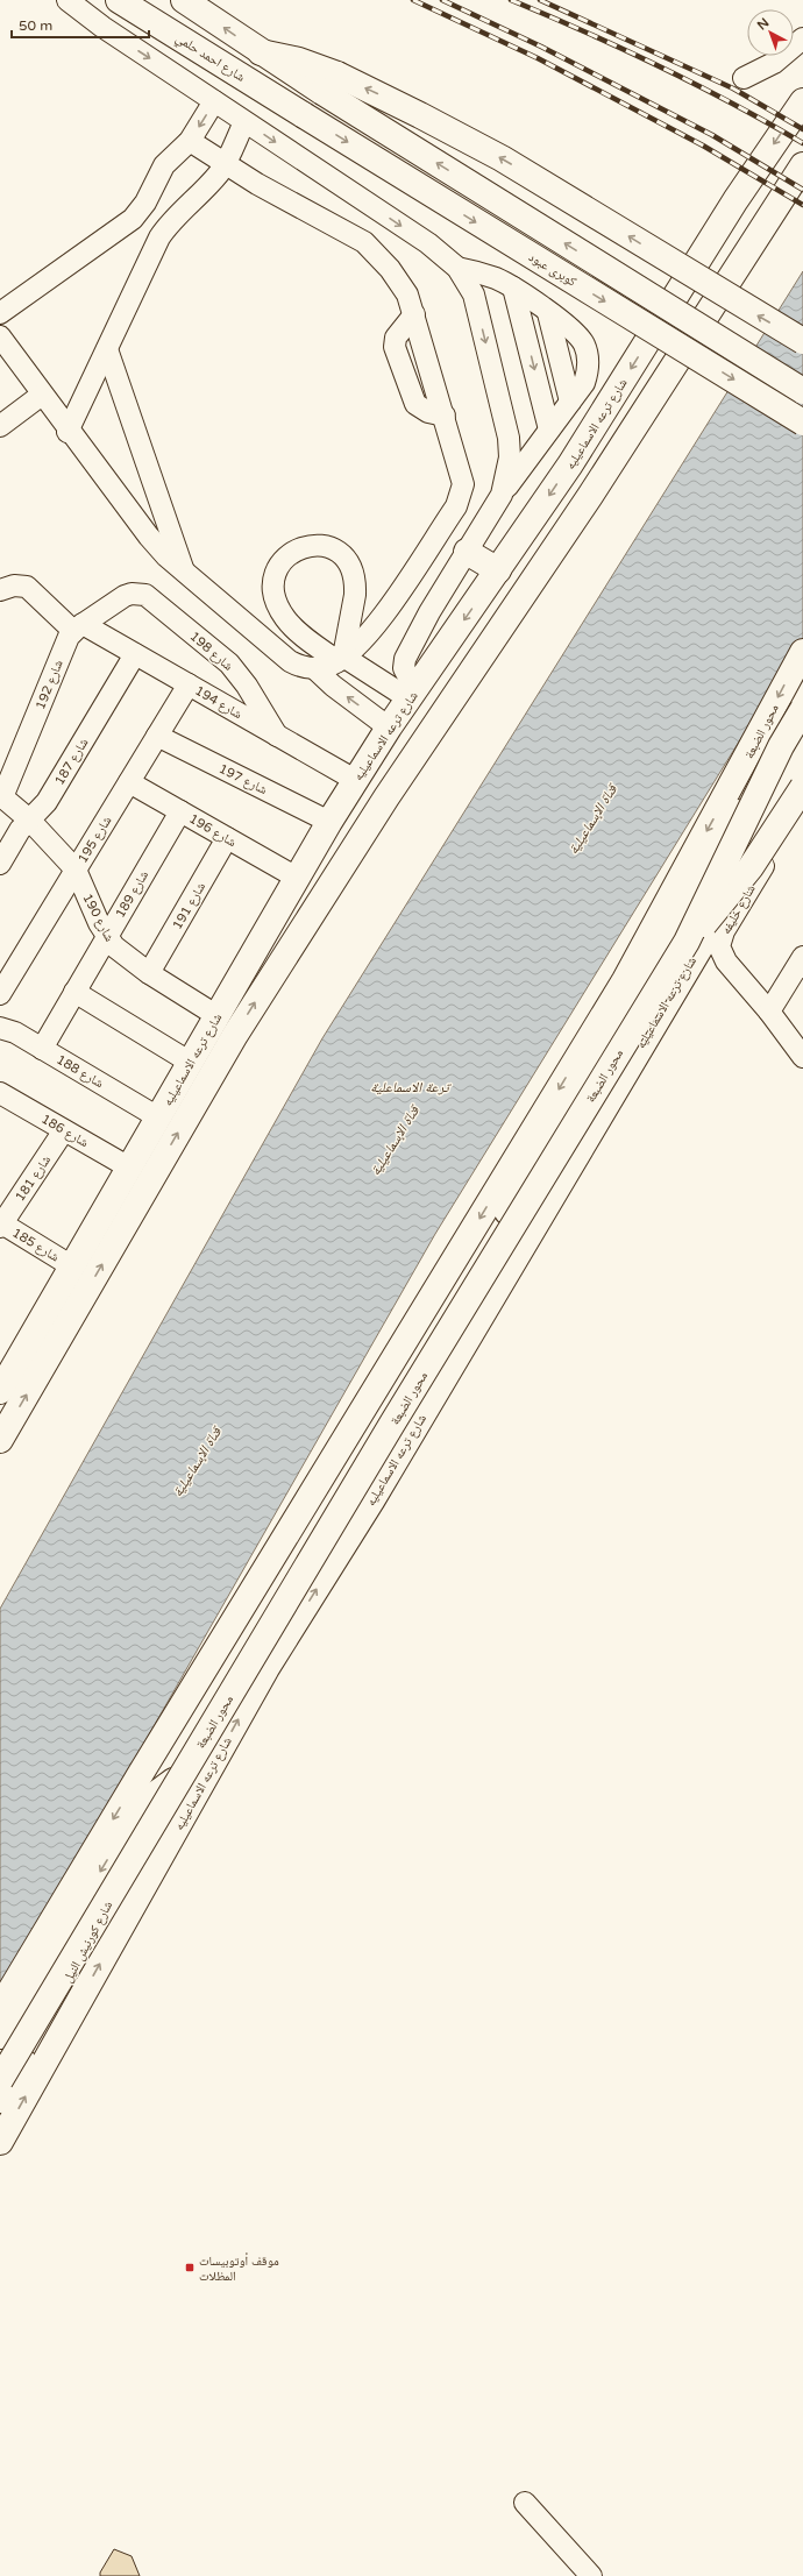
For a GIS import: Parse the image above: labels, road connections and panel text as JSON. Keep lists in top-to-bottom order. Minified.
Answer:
{"streets":{"main road":["شارع احمد حلمي","كوبرى عبود","شارع ترعه الاسماعيليه","محور الضبعة","شارع كورنيش النيل"],"street":["شارع 198","شارع 192","شارع 194","شارع 187","شارع 197","شارع 196","شارع 195","شارع 189","شارع 191","شارع خليفه","شارع 190","شارع 188","شارع 186","شارع 181","شارع 185"]},"crossings":[["شارع احمد حلمي","كوبرى عبود"],["شارع ترعه الاسماعيليه","شارع 194"],["شارع ترعه الاسماعيليه","محور الضبعة"],["شارع ترعه الاسماعيليه","شارع 197"],["شارع ترعه الاسماعيليه","شارع 196"],["شارع ترعه الاسماعيليه","شارع خليفه"],["شارع ترعه الاسماعيليه","شارع 190"],["شارع ترعه الاسماعيليه","شارع 188"],["شارع ترعه الاسماعيليه","شارع 186"],["شارع ترعه الاسماعيليه","شارع 185"],["شارع ترعه الاسماعيليه","شارع كورنيش النيل"],["شارع 198","شارع 192"],["شارع 198","شارع 194"],["شارع 192","شارع 194"],["شارع 192","شارع 190"],["شارع 194","شارع 187"],["شارع 194","شارع 195"],["شارع 187","شارع 190"],["شارع 197","شارع 195"],["شارع 196","شارع 195"],["شارع 196","شارع 189"],["شارع 196","شارع 191"],["شارع 195","شارع 190"],["شارع 189","شارع 190"],["شارع 189","شارع 188"],["شارع 191","شارع 190"],["شارع 186","شارع 181"],["شارع 181","شارع 185"]],"water":["قناة الإسماعيلية","ترعة الاسماعلية"],"places":{"transit":["موقف أوتوبيسات المظلات"]},"scale_bar":"50 m","north":"top left"}
